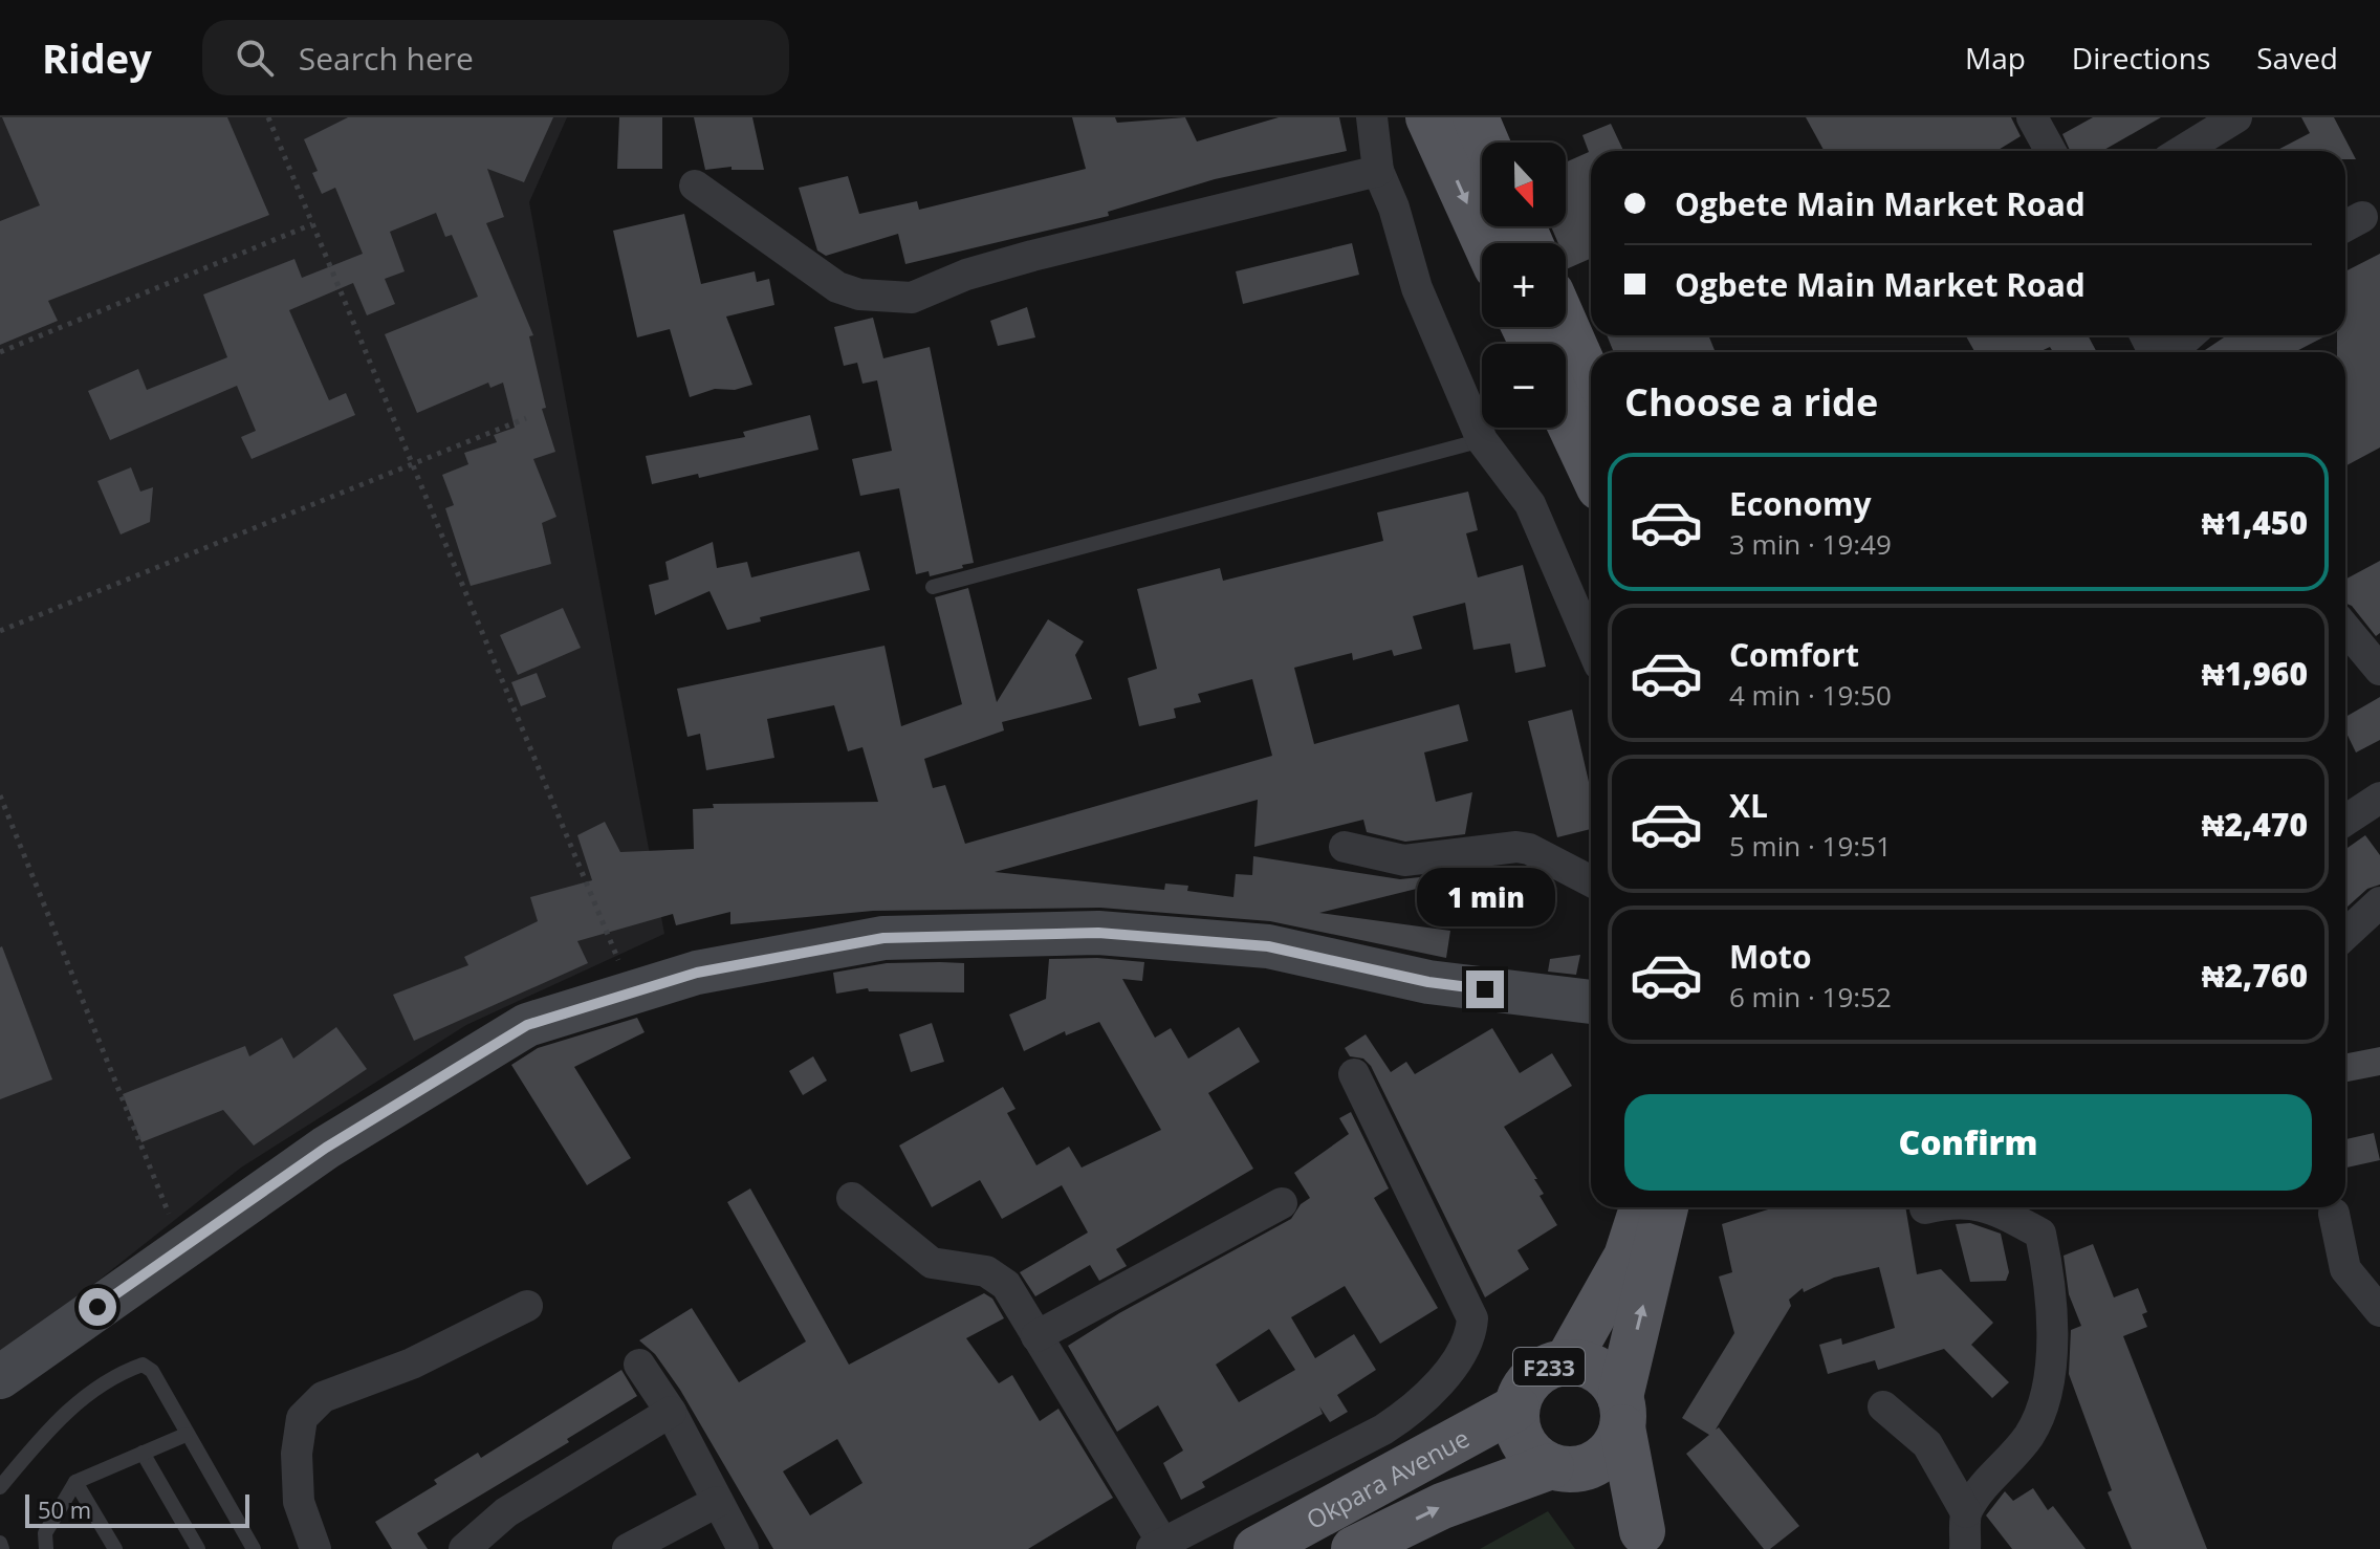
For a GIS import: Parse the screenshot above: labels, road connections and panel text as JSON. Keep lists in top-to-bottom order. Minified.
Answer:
{"streets":{"main road":["F233","Okpara Avenue"]},"crossings":[["F233","Okpara Avenue"]],"scale_bar":"50 m","north":"bottom","page":{"header":"Ridey","search":"Search here","nav":["Map","Directions","Saved"],"map_buttons":["+","−"],"banner":["Ogbete Main Market Road","Ogbete Main Market Road"],"heading":"Choose a ride","list":[{"name":"Economy","note":"3 min · 19:49","value":"₦1,450"},{"name":"Comfort","note":"4 min · 19:50","value":"₦1,960"},{"name":"XL","note":"5 min · 19:51","value":"₦2,470"},{"name":"Moto","note":"6 min · 19:52","value":"₦2,760"}],"bubble":"1 min","buttons":"Confirm","scale":"50 m"}}
